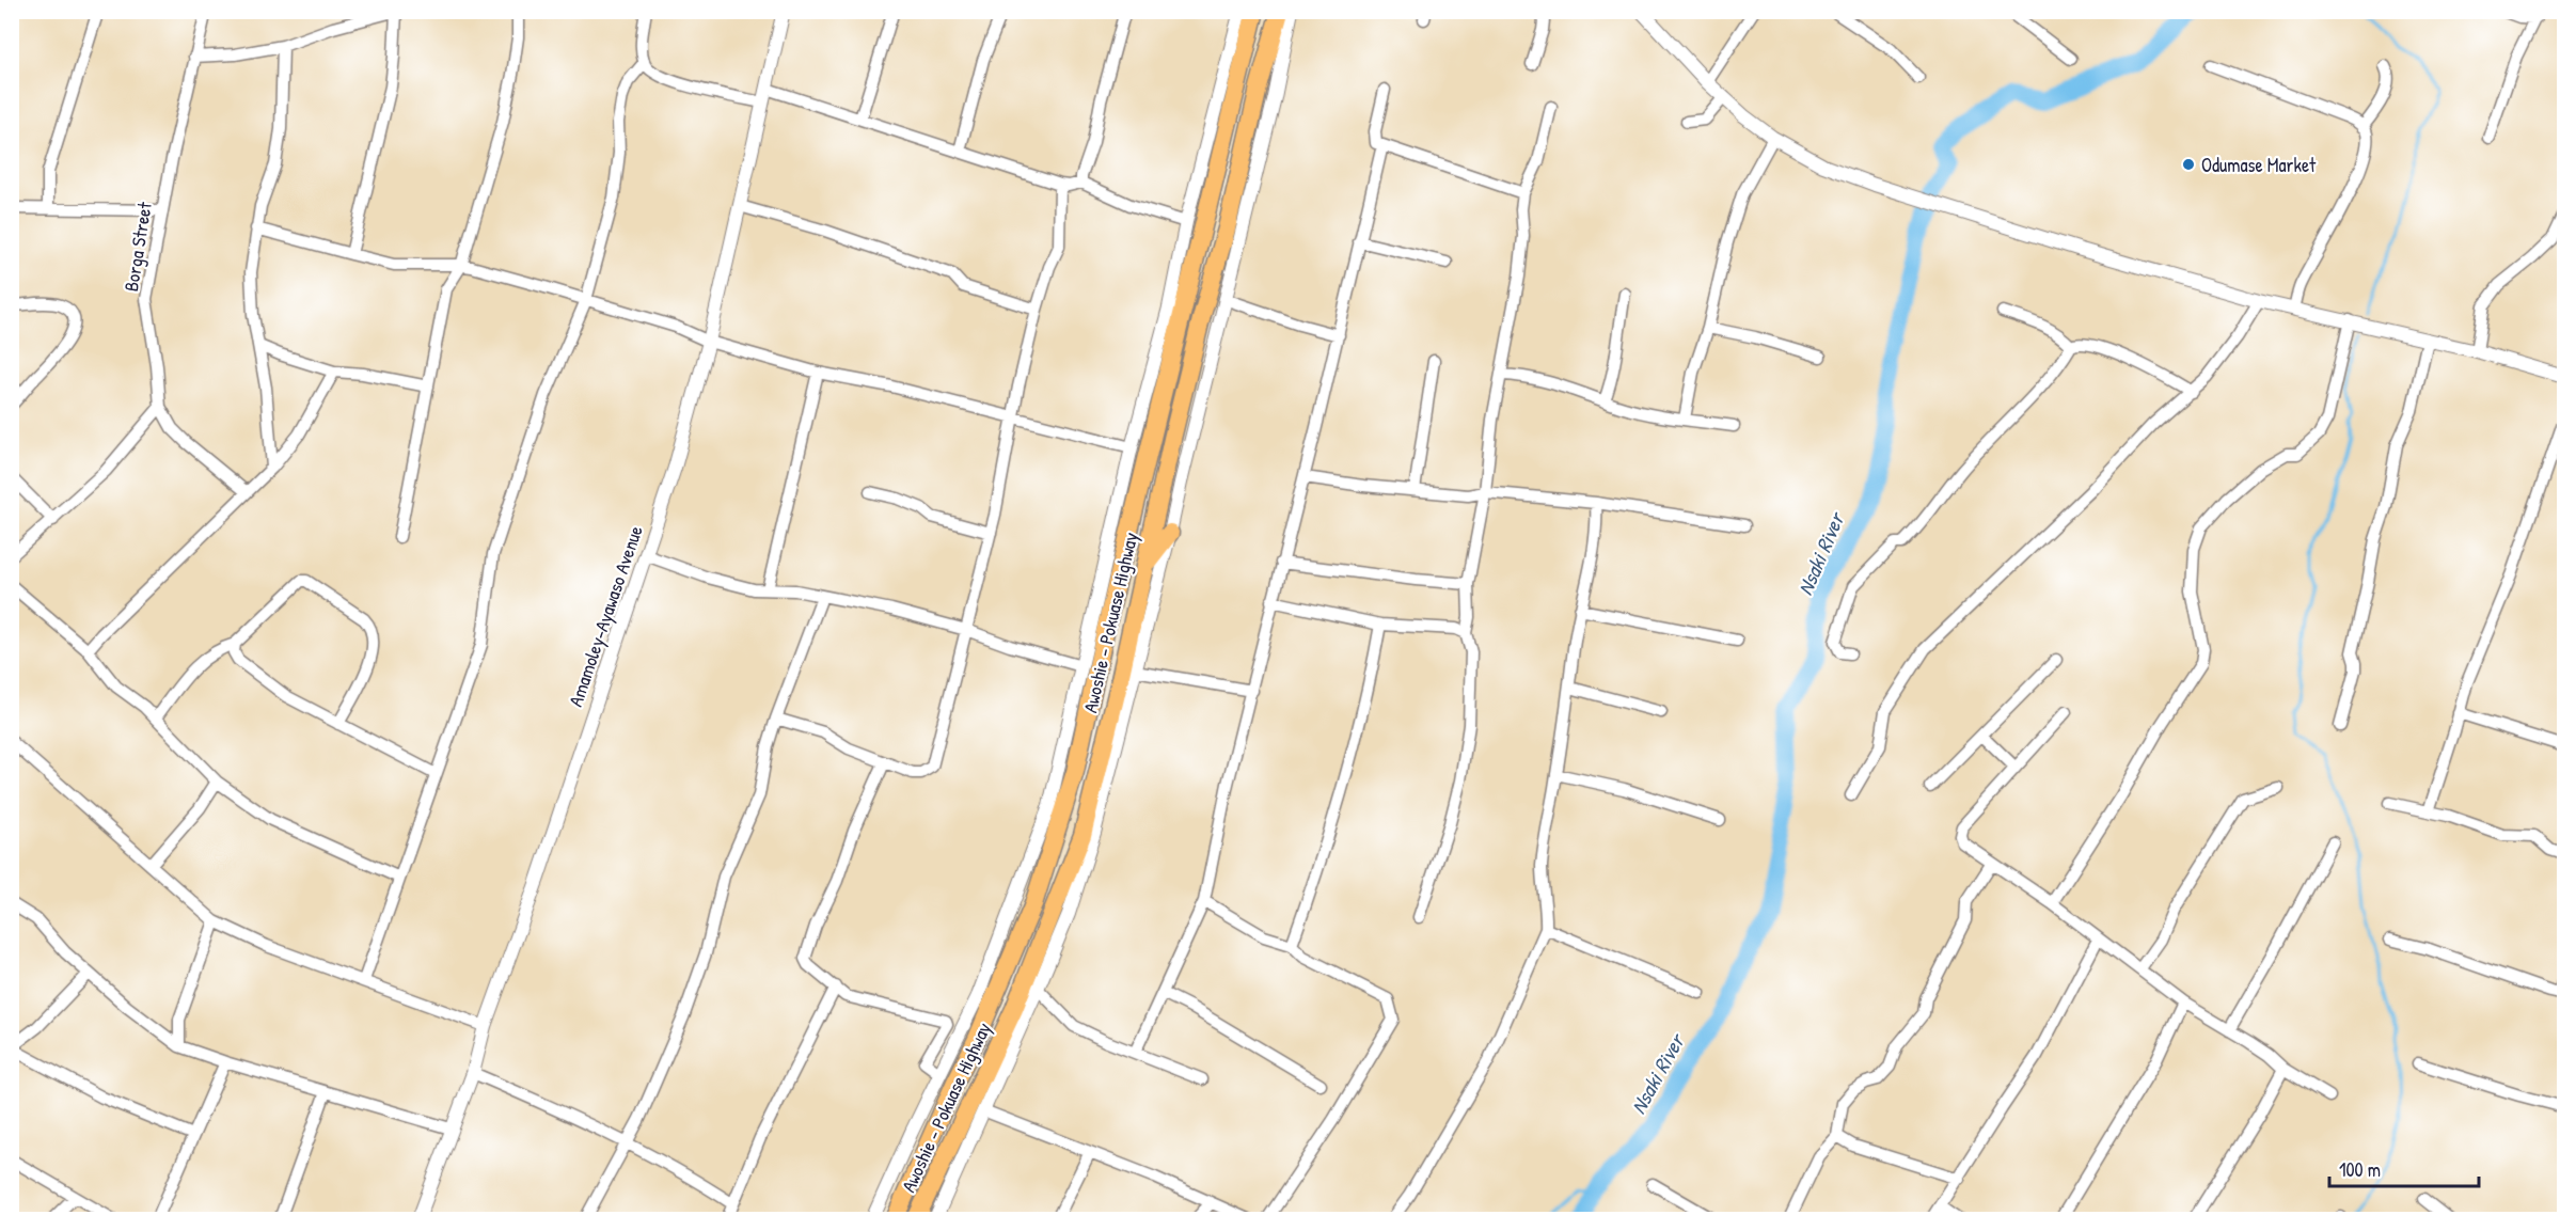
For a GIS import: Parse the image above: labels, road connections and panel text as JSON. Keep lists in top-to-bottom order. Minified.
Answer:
{"streets":{"main road":["Awoshie - Pokuase Highway"],"street":["Borga Street","Amamoley-Ayawaso Avenue"]},"water":["Nsaki River"],"places":["Odumase Market"],"scale_bar":"100 m"}
